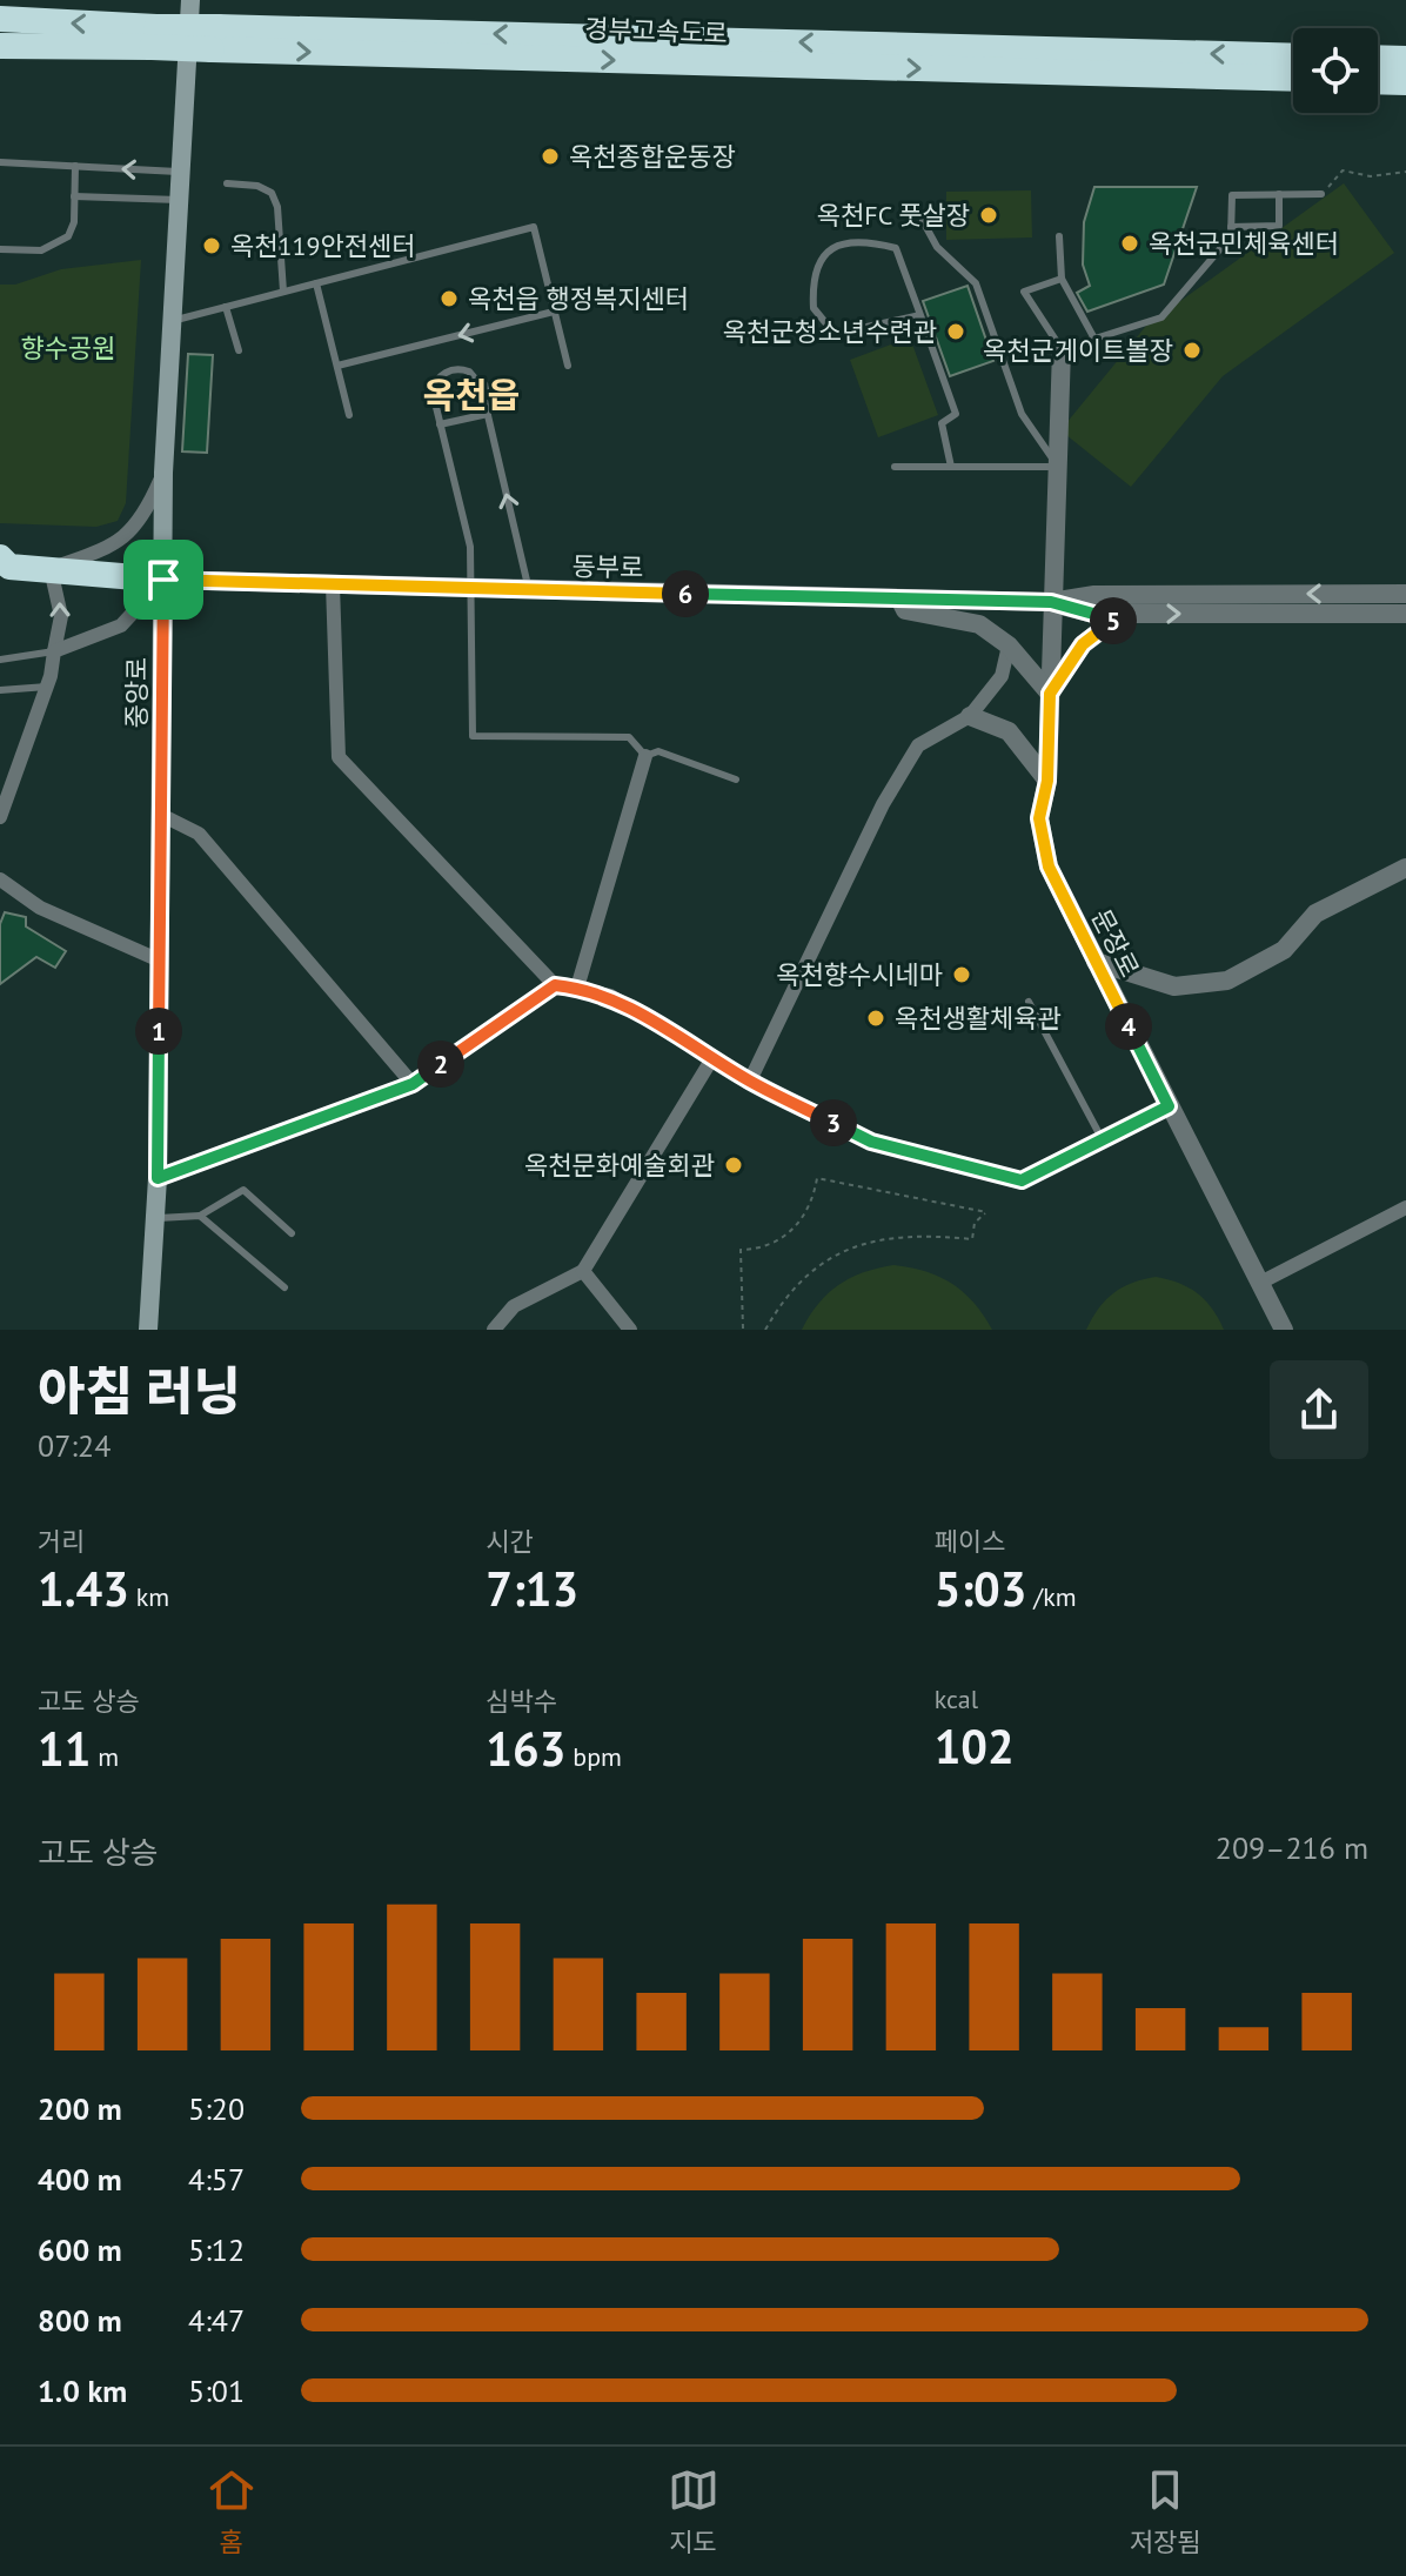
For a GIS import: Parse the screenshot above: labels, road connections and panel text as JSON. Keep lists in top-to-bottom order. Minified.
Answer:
{"streets":{"highway":["경부고속도로"],"main road":["중앙로"],"street":["동부로","문장로"]},"crossings":[["동부로","중앙로"],["동부로","문장로"]],"districts":["옥천읍"],"parks":["향수공원"],"places":["옥천종합운동장","옥천FC 풋살장","옥천군민체육센터","옥천119안전센터","옥천읍 행정복지센터","옥천군청소년수련관","옥천군게이트볼장","옥천향수시네마","옥천생활체육관","옥천문화예술회관"],"page":{"pins":["6","5","4","1","2","3"],"heading":["아침 러닝","07:24"],"stats":[["거리","1.43 km"],["시간","7:13"],["페이스","5:03 /km"],["고도 상승","11 m"],["심박수","163 bpm"],["kcal","102"]],"chart":["고도 상승","209–216 m"],"list":[{"name":"200 m","note":"5:20"},{"name":"400 m","note":"4:57"},{"name":"600 m","note":"5:12"},{"name":"800 m","note":"4:47"},{"name":"1.0 km","note":"5:01"}],"tabs":["홈","지도","저장됨"]}}
